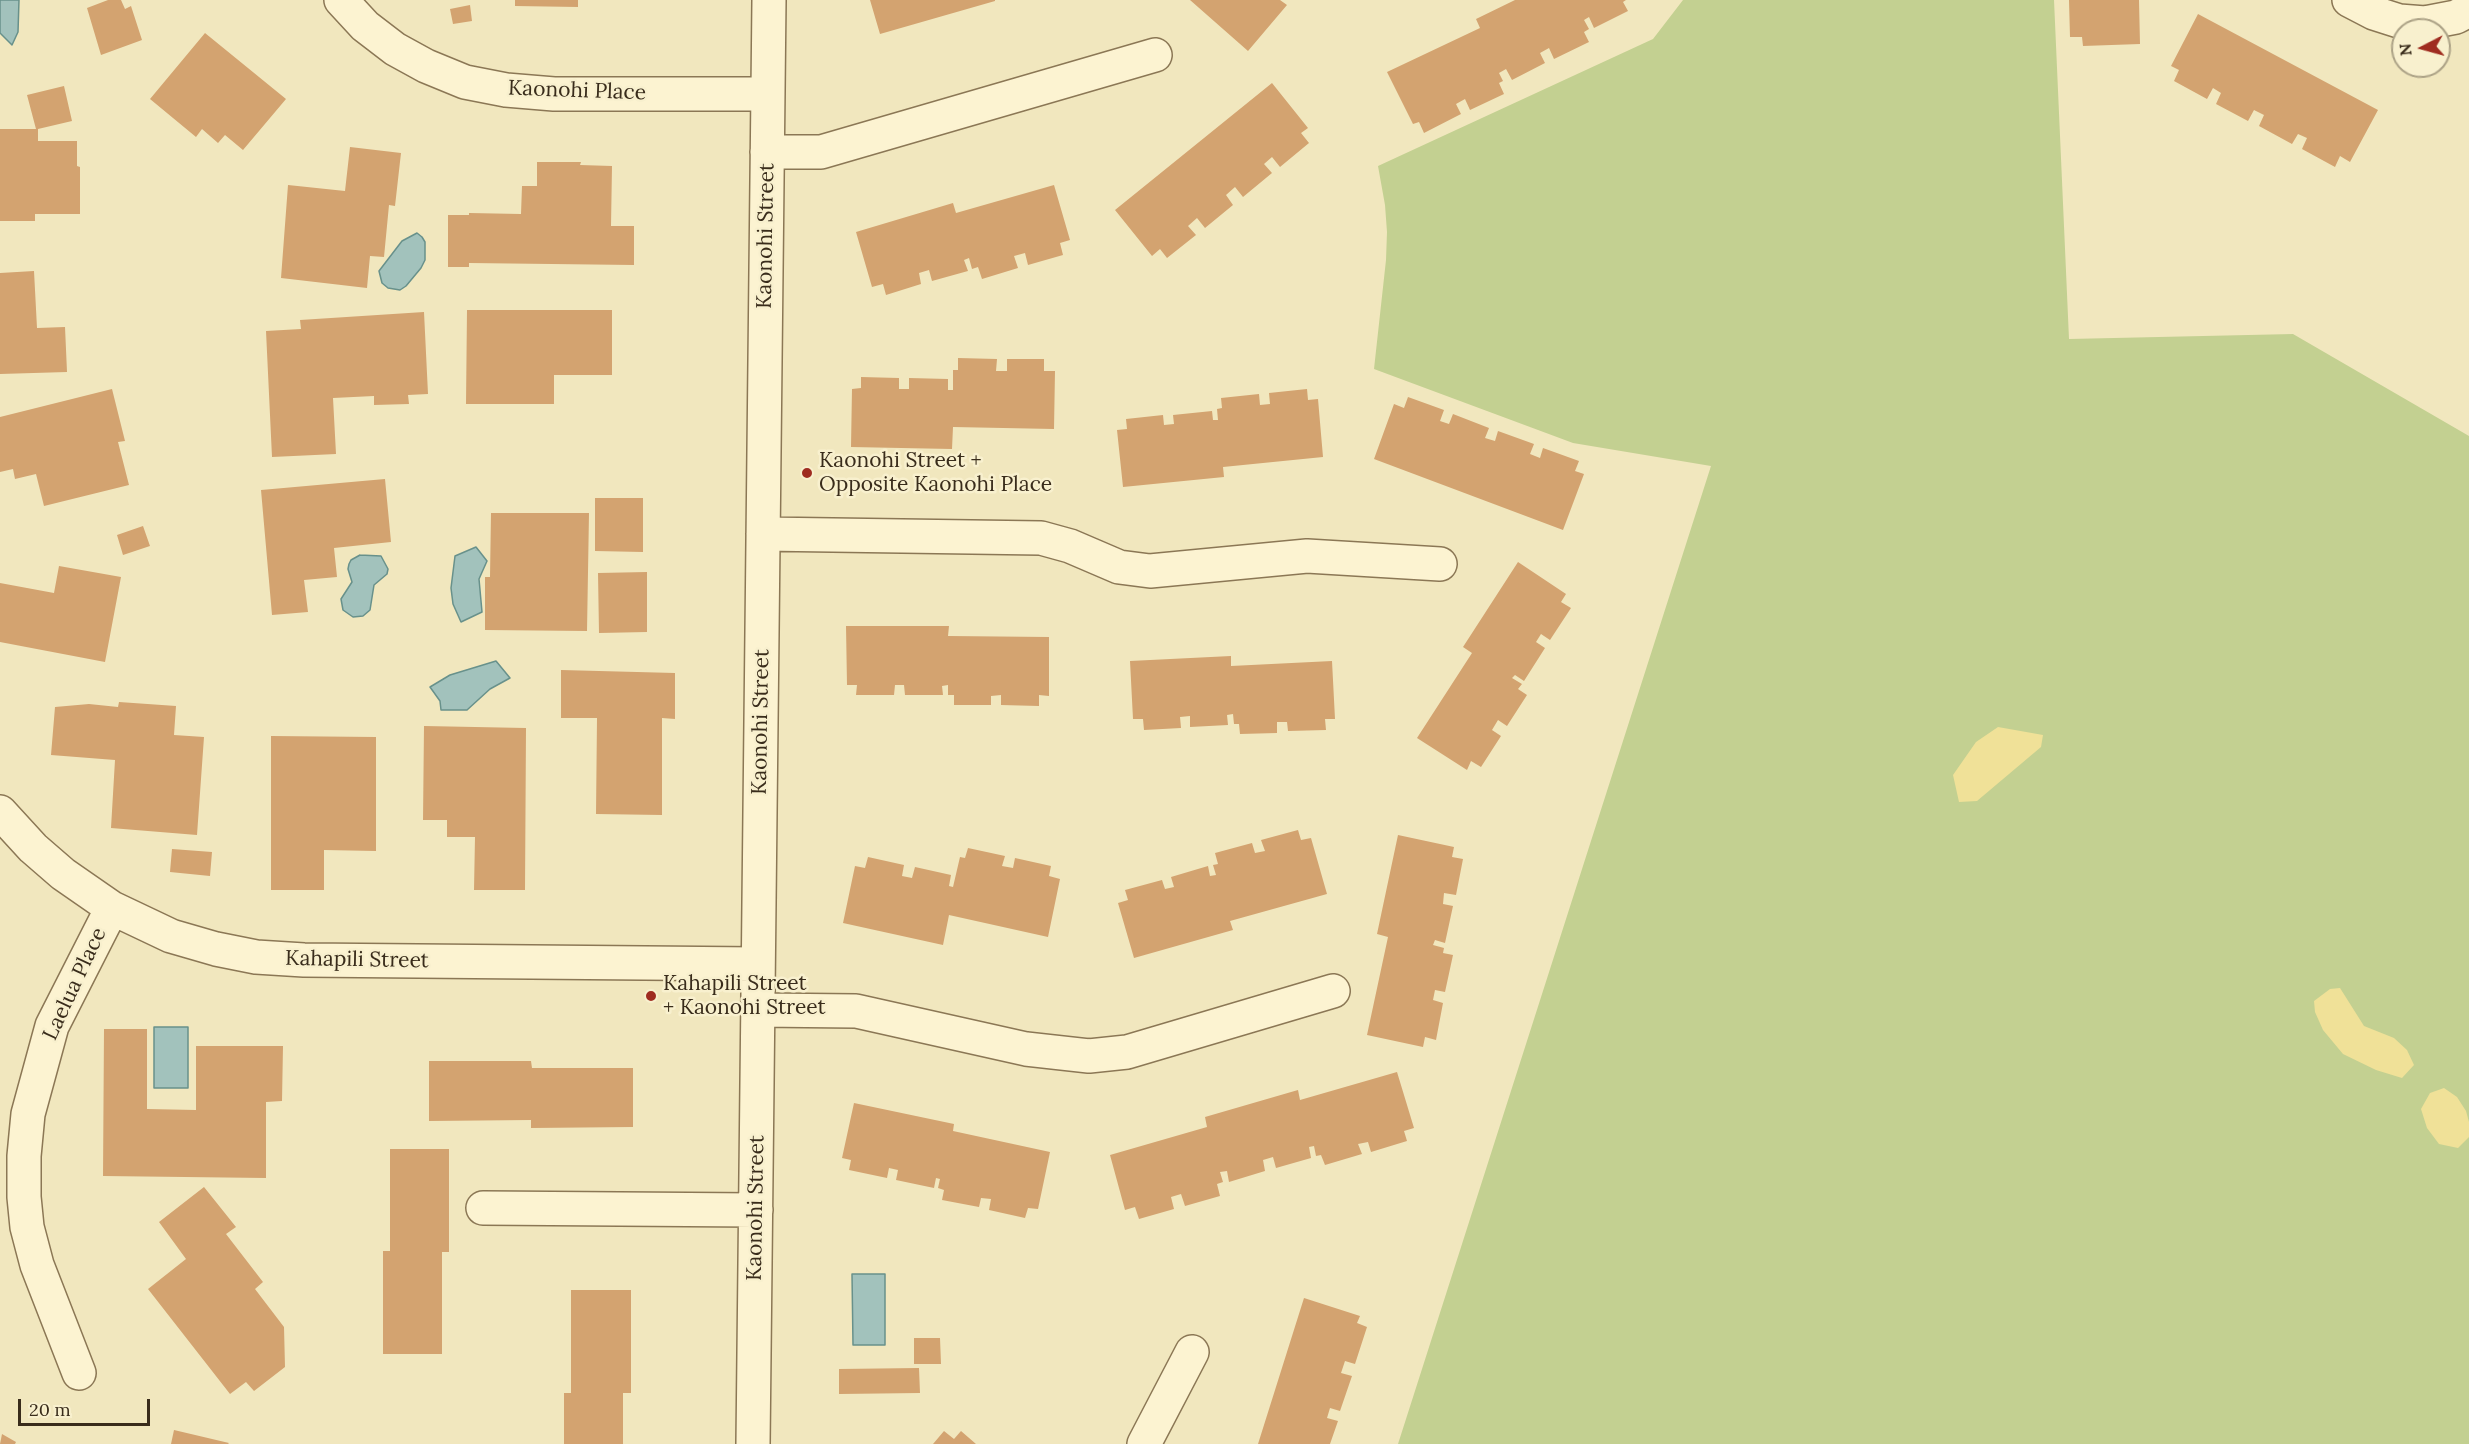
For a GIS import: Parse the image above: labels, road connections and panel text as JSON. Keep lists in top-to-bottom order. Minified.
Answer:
{"streets":{"street":["Kaonohi Place","Kaonohi Street","Kahapili Street","Laelua Place"]},"crossings":[["Kaonohi Place","Kaonohi Street"],["Kaonohi Street","Kahapili Street"],["Kahapili Street","Laelua Place"]],"places":["Kaonohi Street + Opposite Kaonohi Place","Kahapili Street + Kaonohi Street"],"scale_bar":"20 m","north":"left"}
